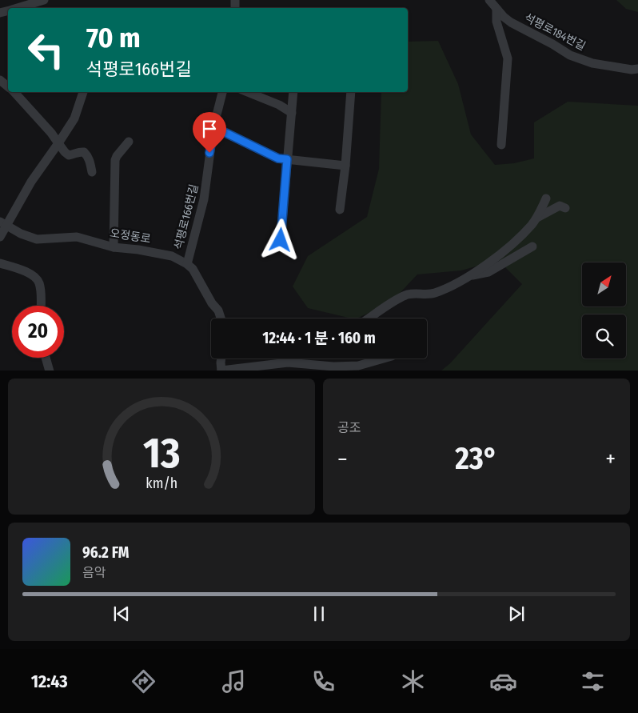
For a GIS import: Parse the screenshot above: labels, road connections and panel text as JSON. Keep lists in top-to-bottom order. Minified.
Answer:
{"streets":{"street":["석평로184번길","석평로166번길","오정동로"]},"crossings":[["석평로166번길","오정동로"]],"north":"top right","page":{"turn":["70 m","석평로166번길"],"limit":"20","trip":"12:44 · 1 분 · 160 m","tile":"공조","heat":["−","23°","+"],"song":["96.2 FM","음악"],"tabs":"12:43","gauge":["13","km/h"]}}
